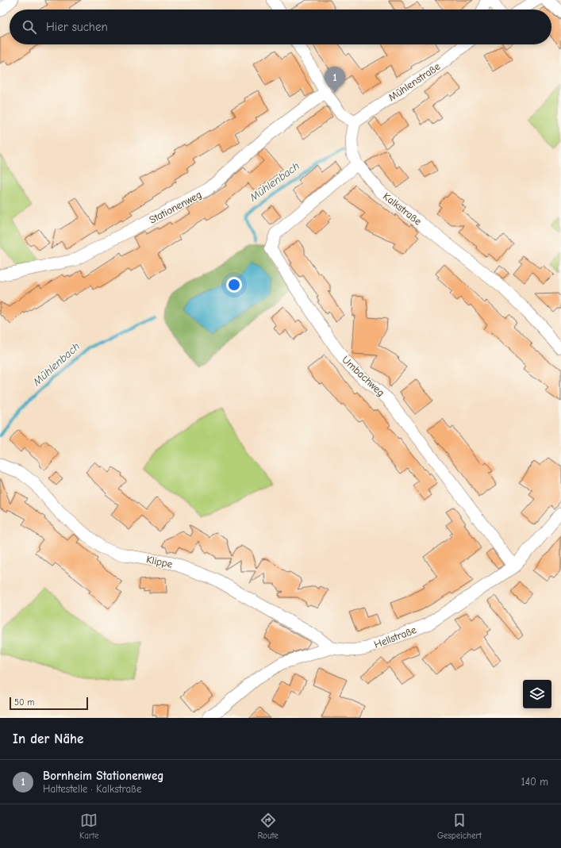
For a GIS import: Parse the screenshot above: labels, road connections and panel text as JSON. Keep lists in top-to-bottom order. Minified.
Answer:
{"streets":{"street":["Mühlenstraße","Stationenweg","Kalkstraße","Umbachweg","Klippe","Hellstraße"]},"crossings":[["Mühlenstraße","Kalkstraße"],["Kalkstraße","Umbachweg"],["Umbachweg","Hellstraße"],["Klippe","Hellstraße"]],"water":["Mühlenbach"],"scale_bar":"50 m","page":{"search":"Hier suchen","pins":"1","scale":"50 m","heading":"In der Nähe","list":[{"mark":"1","name":"Bornheim Stationenweg","note":"Haltestelle · Kalkstraße","value":"140 m"}],"nav":["Karte","Route","Gespeichert"]}}
